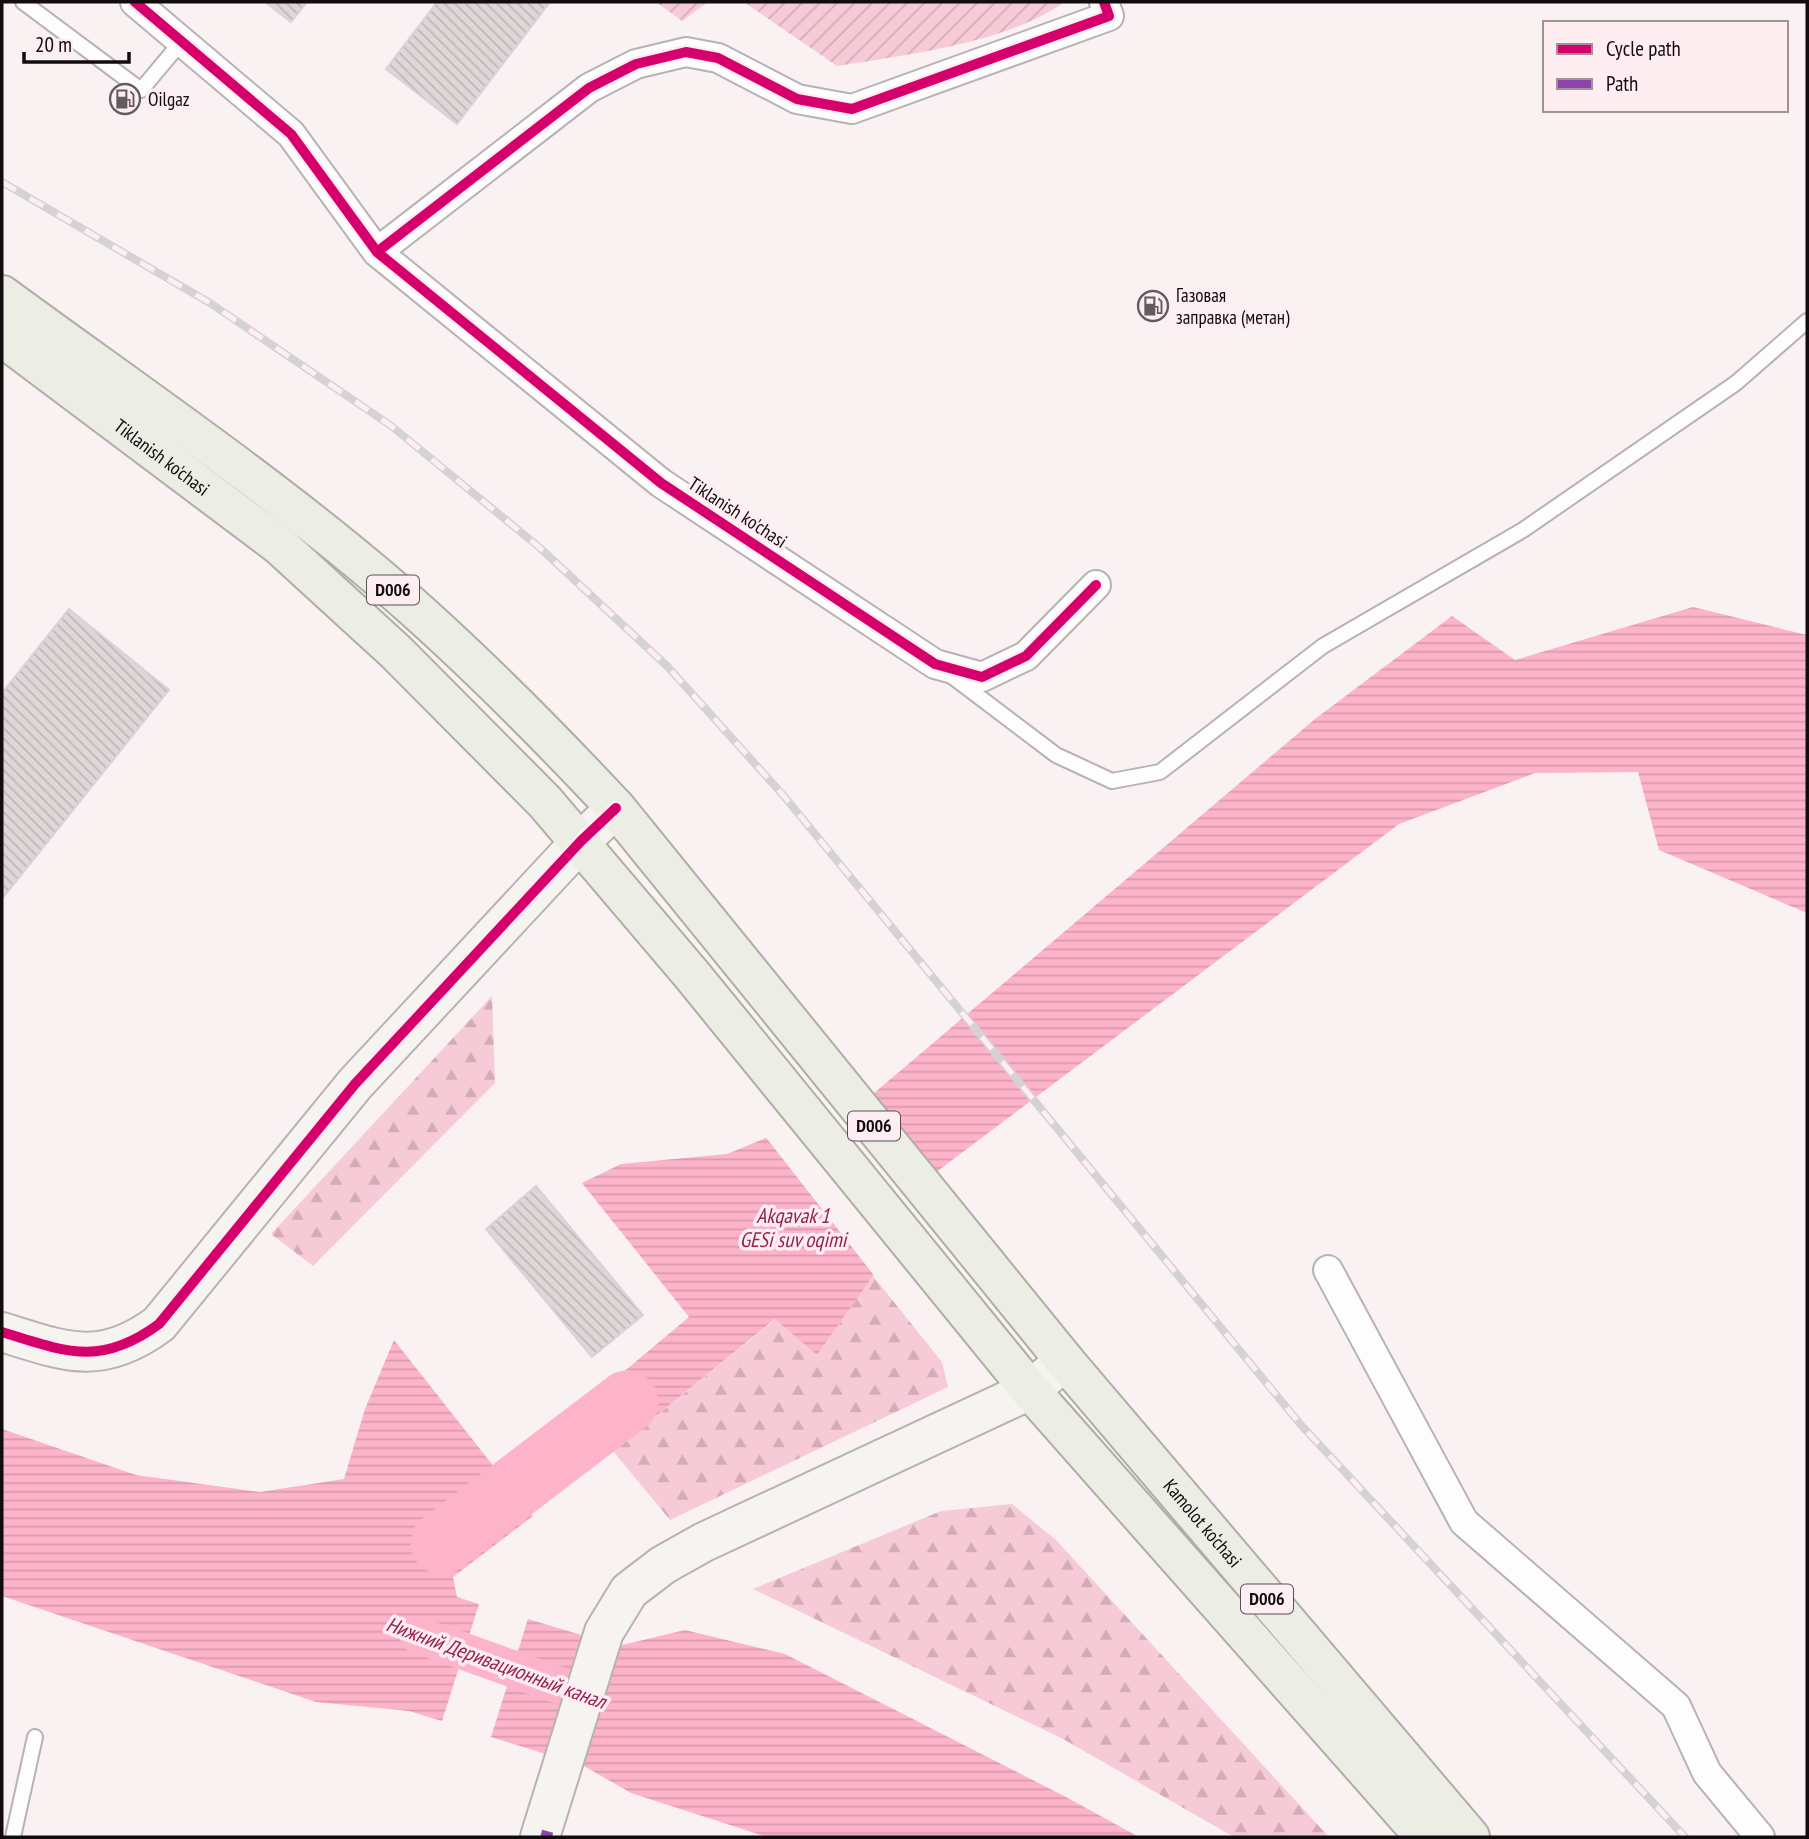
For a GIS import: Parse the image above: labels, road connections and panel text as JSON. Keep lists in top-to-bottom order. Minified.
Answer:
{"streets":{"main road":["Tiklanish ko'chasi","D006","Kamolot ko‘chasi"]},"crossings":[["Tiklanish ko'chasi","D006"],["D006","Kamolot ko‘chasi"]],"water":["Akqavak 1 GESi suv oqimi","Нижний Деривационный канал"],"places":{"fuel station":["Oilgaz","Газовая заправка (метан)"]},"legend":["Cycle path","Path"],"scale_bar":"20 m"}
